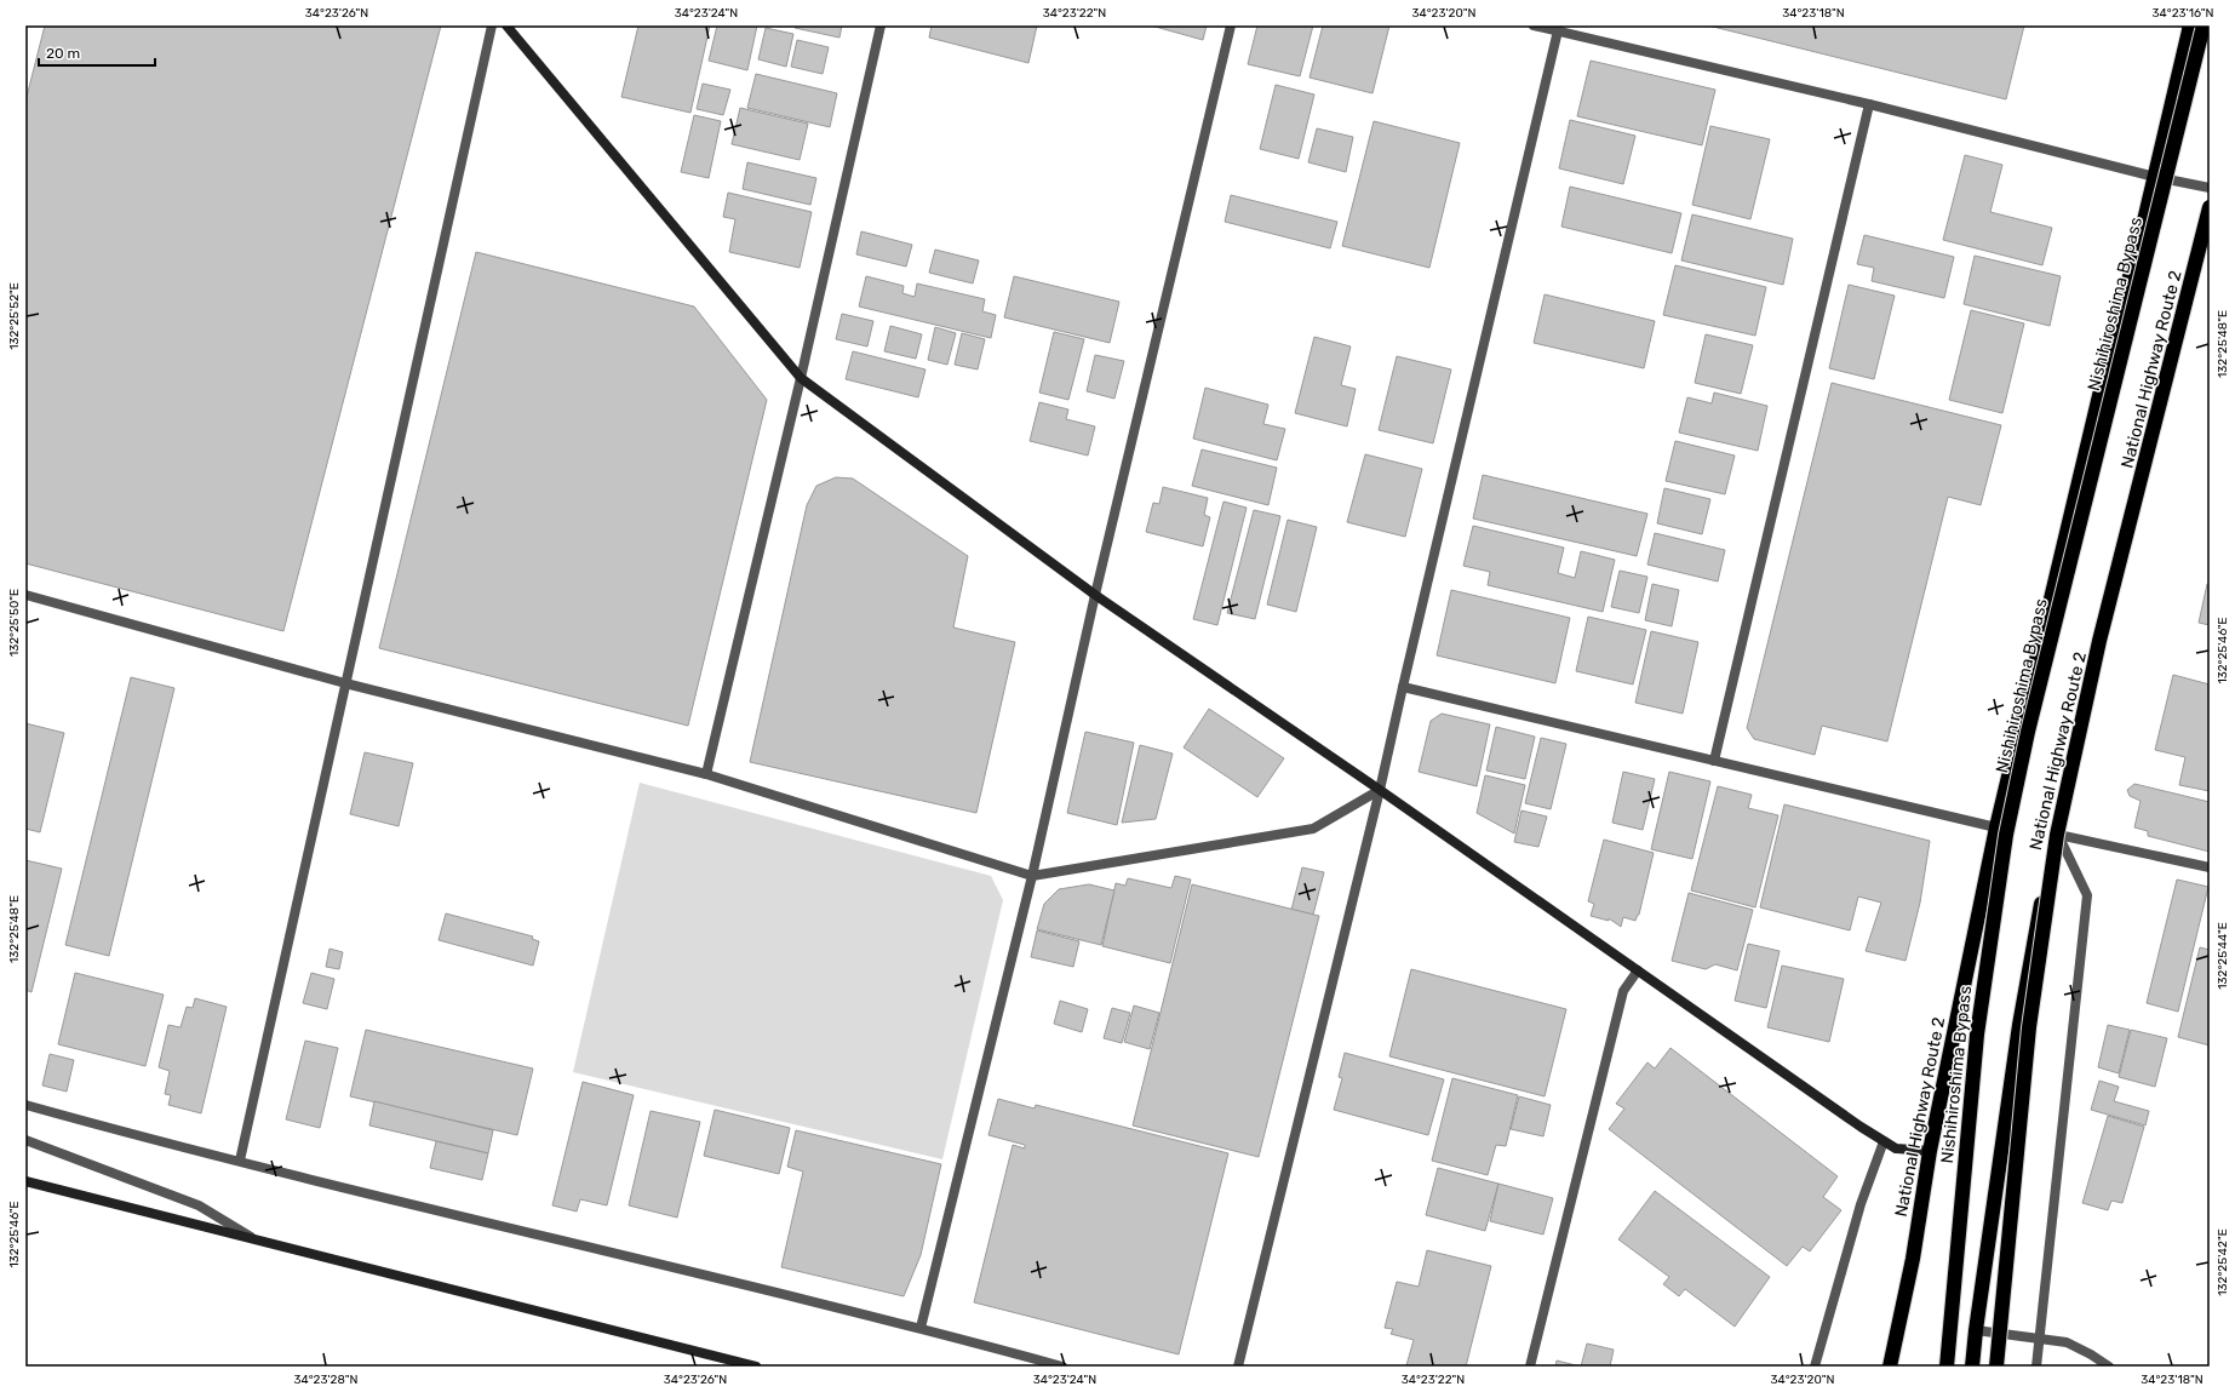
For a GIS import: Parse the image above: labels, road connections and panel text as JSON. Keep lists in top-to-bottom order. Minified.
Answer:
{"streets":{"highway":["Nishihiroshima Bypass","National Highway Route 2"]},"scale_bar":"20 m","coordinates":["34°23'26\"N","34°23'24\"N","34°23'22\"N","34°23'20\"N","34°23'18\"N","34°23'16\"N","132°25'52\"E","132°25'48\"E","132°25'50\"E","132°25'46\"E","132°25'44\"E","132°25'42\"E","34°23'28\"N"]}
